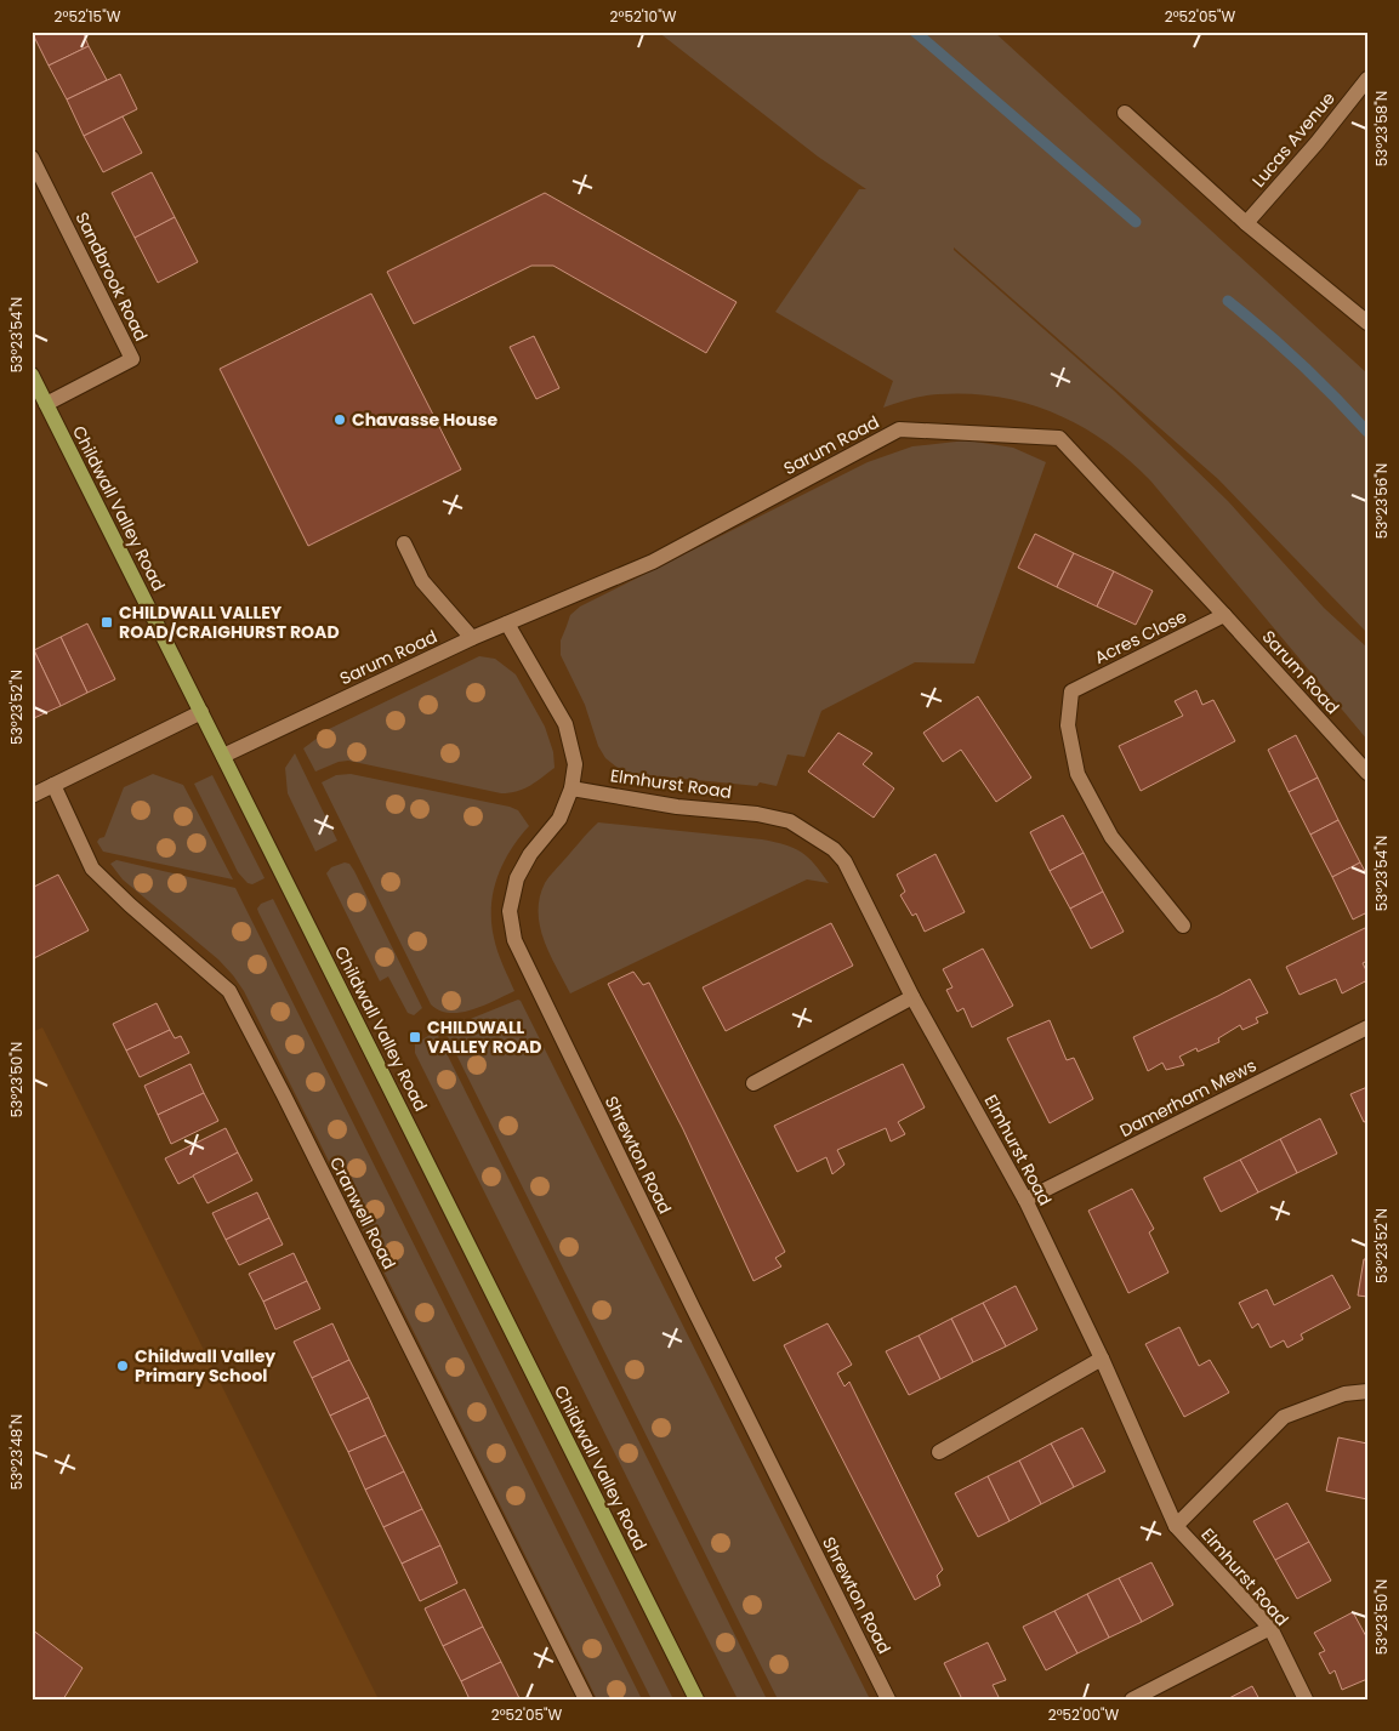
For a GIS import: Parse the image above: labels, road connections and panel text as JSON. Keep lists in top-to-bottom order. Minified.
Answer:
{"streets":{"main road":["Childwall Valley Road"],"street":["Lucas Avenue","Sandbrook Road","Sarum Road","Acres Close","Elmhurst Road","Damerham Mews","Shrewton Road","Cranwell Road"]},"crossings":[["Sandbrook Road","Childwall Valley Road"],["Sarum Road","Childwall Valley Road"],["Sarum Road","Acres Close"],["Sarum Road","Shrewton Road"],["Elmhurst Road","Damerham Mews"],["Elmhurst Road","Shrewton Road"]],"places":{"other":["Chavasse House","Childwall Valley Primary School"],"transit":["CHILDWALL VALLEY ROAD/CRAIGHURST ROAD","CHILDWALL VALLEY ROAD"]},"coordinates":["2°52'15\"W","2°52'10\"W","2°52'05\"W","53°23'58\"N","53°23'54\"N","53°23'56\"N","53°23'52\"N","53°23'50\"N","53°23'48\"N","2°52'00\"W"]}
